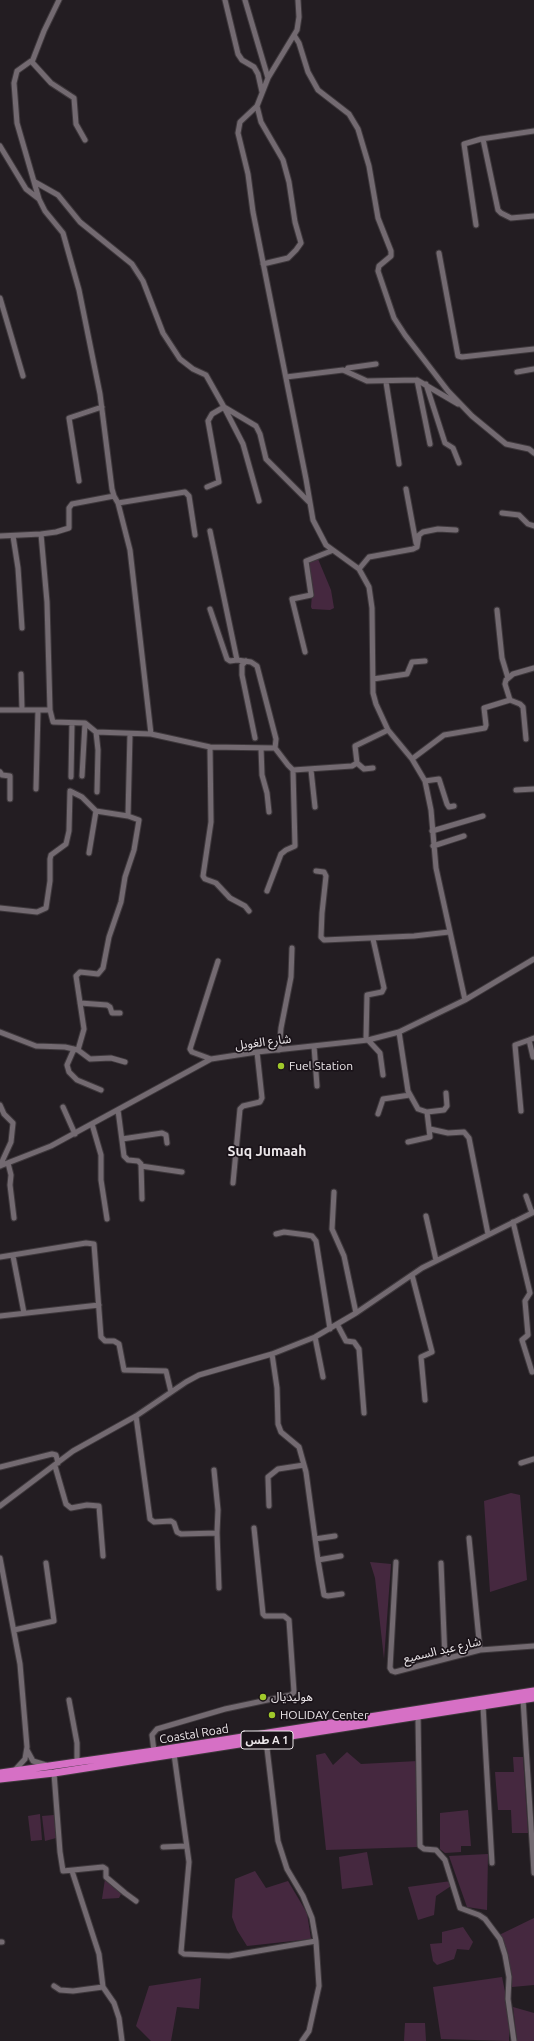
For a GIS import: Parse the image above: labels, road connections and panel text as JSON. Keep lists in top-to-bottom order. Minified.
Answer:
{"streets":{"highway":["Coastal Road","طس A 1"],"street":["شارع الغويل","شارع عبد السميع"]},"districts":["Suq Jumaah"],"places":["Fuel Station","هوليديال","HOLIDAY Center"]}
